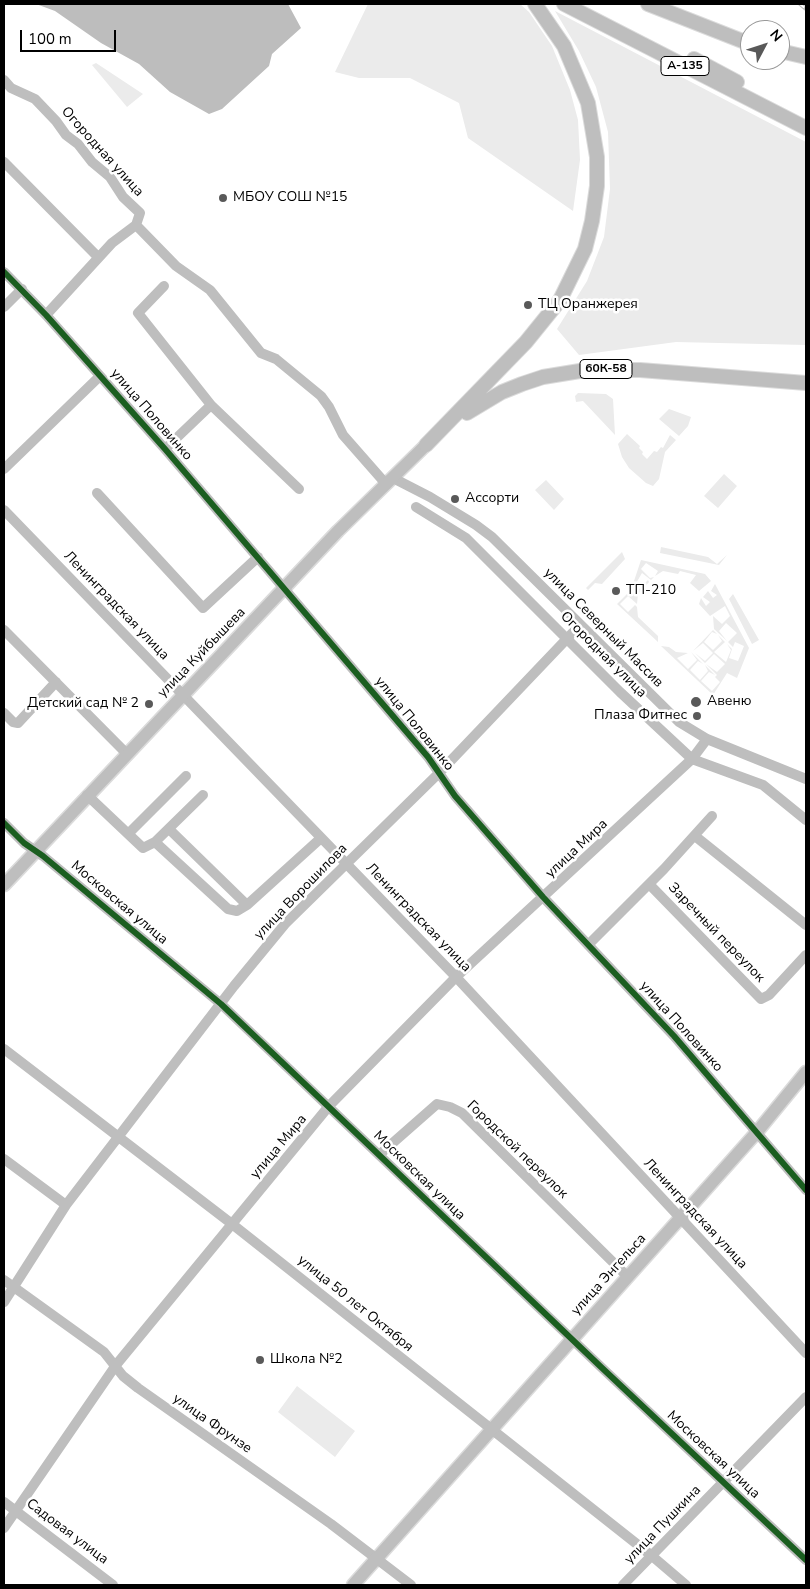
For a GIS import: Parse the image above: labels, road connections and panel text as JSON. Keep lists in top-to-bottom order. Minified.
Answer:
{"streets":{"highway":["А-135","60К-58"],"main road":["улица Куйбышева","улица Энгельса"],"street":["Огородная улица","улица Половинко","Ленинградская улица","улица Северный Массив","улица Мира","улица Ворошилова","Московская улица","Заречный переулок","Городской переулок","улица 50 лет Октября","улица Фрунзе","улица Пушкина","Садовая улица"]},"crossings":[["Огородная улица","улица Мира"],["Огородная улица","улица Ворошилова"],["60К-58","улица Куйбышева"],["улица Половинко","улица Куйбышева"],["улица Половинко","улица Мира"],["улица Половинко","улица Ворошилова"],["улица Половинко","Заречный переулок"],["улица Половинко","улица Энгельса"],["Ленинградская улица","улица Куйбышева"],["Ленинградская улица","улица Мира"],["Ленинградская улица","улица Ворошилова"],["Ленинградская улица","улица Энгельса"],["улица Северный Массив","улица Куйбышева"],["улица Северный Массив","улица Мира"],["улица Северный Массив","улица Ворошилова"],["улица Куйбышева","Московская улица"],["улица Мира","Московская улица"],["улица Мира","улица 50 лет Октября"],["улица Мира","улица Фрунзе"],["улица Мира","Садовая улица"],["улица Ворошилова","Московская улица"],["улица Ворошилова","улица 50 лет Октября"],["улица Ворошилова","улица Фрунзе"],["Московская улица","Городской переулок"],["Московская улица","улица Энгельса"],["Московская улица","улица Пушкина"],["Городской переулок","улица Энгельса"],["улица Энгельса","улица 50 лет Октября"],["улица Энгельса","улица Фрунзе"],["улица 50 лет Октября","улица Пушкина"]],"places":["МБОУ СОШ №15","ТЦ Оранжерея","Ассорти","ТП-210","Авеню","Детский сад № 2","Плаза Фитнес","Школа №2"],"scale_bar":"100 m","north":"top right"}
